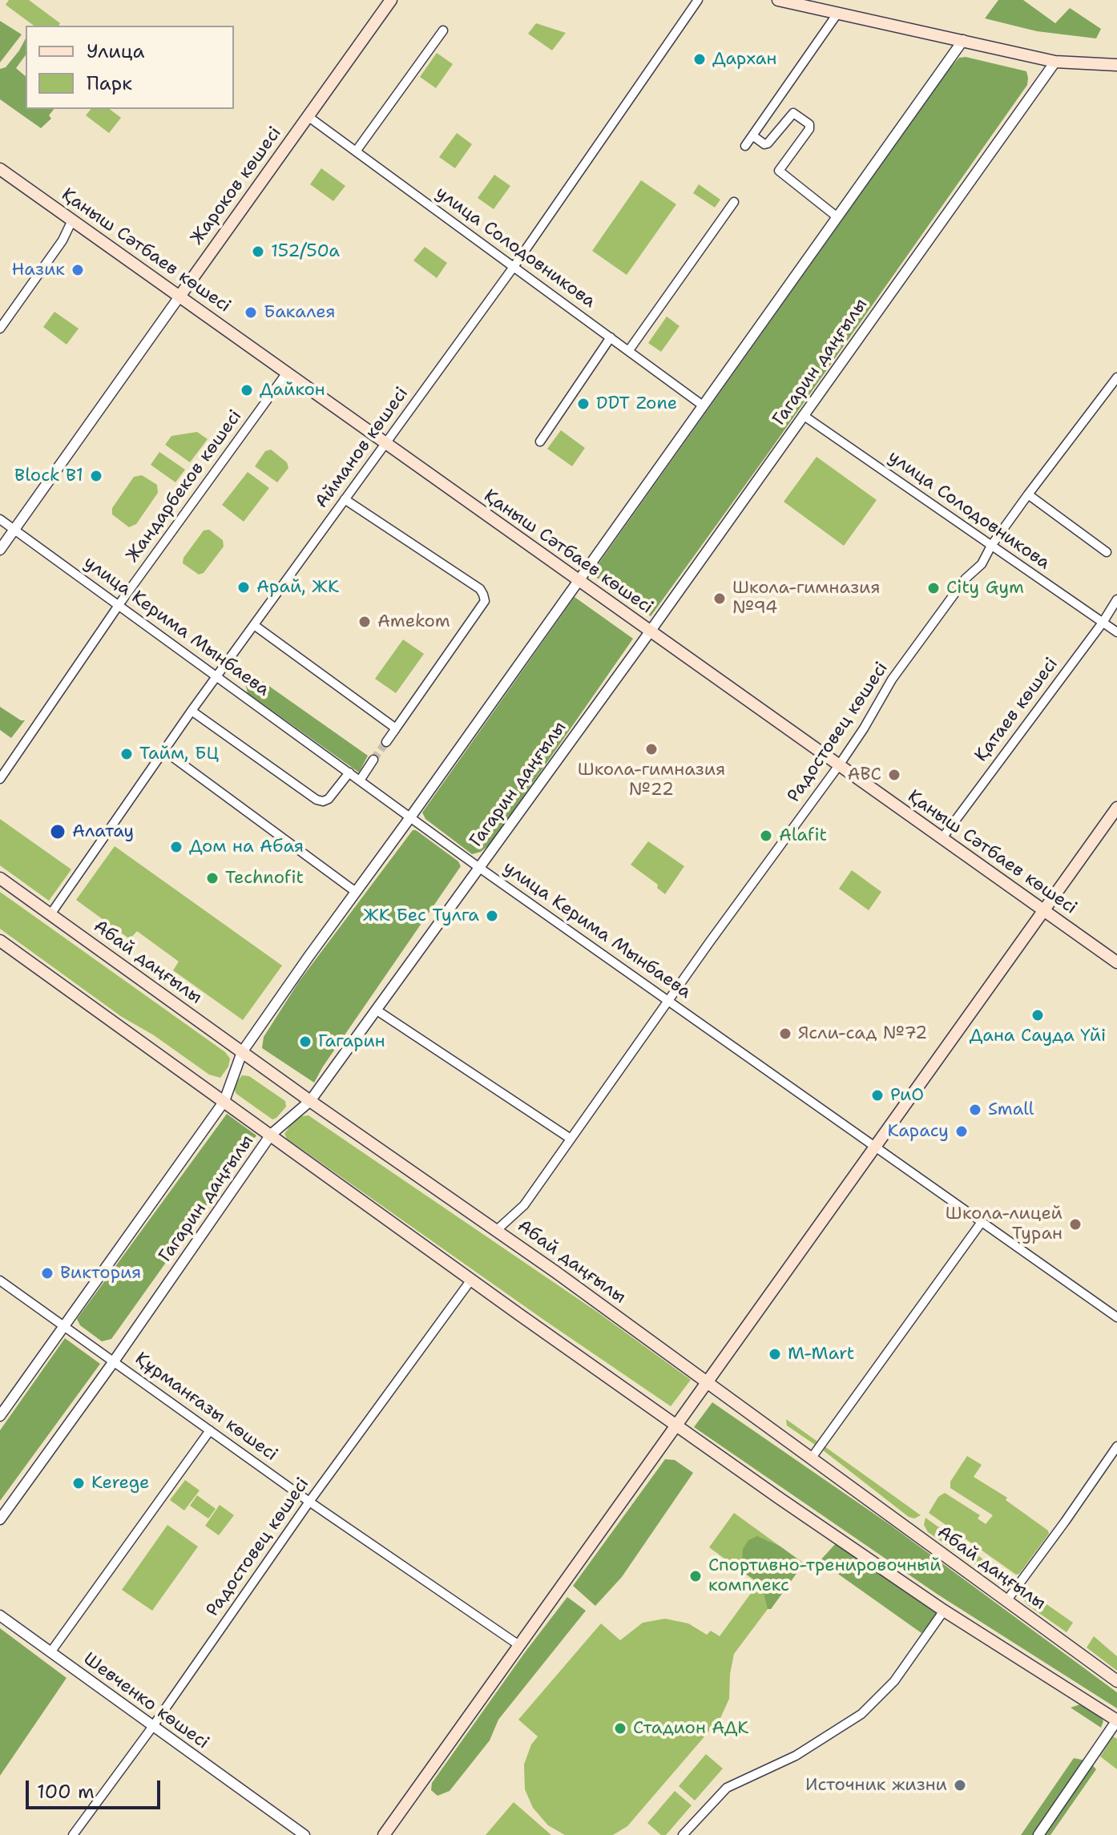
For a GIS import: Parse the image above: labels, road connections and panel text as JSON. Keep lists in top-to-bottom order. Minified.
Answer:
{"streets":{"main road":["Жароков көшесі","Қаныш Сәтбаев көшесі","Абай даңғылы"],"street":["улица Солодовникова","Гагарин даңғылы","Айманов көшесі","Жандарбеков көшесі","улица Керима Мынбаева","Қатаев көшесі","Радостовец көшесі","Құрманғазы көшесі","Шевченко көшесі"]},"crossings":[["Жароков көшесі","улица Солодовникова"],["Жароков көшесі","Қаныш Сәтбаев көшесі"],["Жароков көшесі","улица Керима Мынбаева"],["улица Солодовникова","Гагарин даңғылы"],["улица Солодовникова","Айманов көшесі"],["улица Солодовникова","Қатаев көшесі"],["улица Солодовникова","Радостовец көшесі"],["Қаныш Сәтбаев көшесі","Гагарин даңғылы"],["Қаныш Сәтбаев көшесі","Айманов көшесі"],["Қаныш Сәтбаев көшесі","Жандарбеков көшесі"],["Қаныш Сәтбаев көшесі","Қатаев көшесі"],["Қаныш Сәтбаев көшесі","Радостовец көшесі"],["Гагарин даңғылы","улица Керима Мынбаева"],["Гагарин даңғылы","Абай даңғылы"],["Гагарин даңғылы","Құрманғазы көшесі"],["Айманов көшесі","улица Керима Мынбаева"],["Айманов көшесі","Абай даңғылы"],["Жандарбеков көшесі","улица Керима Мынбаева"],["улица Керима Мынбаева","Радостовец көшесі"],["Радостовец көшесі","Абай даңғылы"],["Радостовец көшесі","Құрманғазы көшесі"],["Радостовец көшесі","Шевченко көшесі"]],"places":["Дархан","152/50a","Назик","Бакалея","Дайкон","DDT Zone","Block B1","Арай, ЖК","City Gym","Школа-гимназия №94","Amekom","Школа-гимназия №22","Тайм, БЦ","ABC","Алатау","Alafit","Дом на Абая","Technofit","ЖК Бес Тулга","Дана Сауда Үйі","Ясли-сад №72","Гагарин","РиО","Small","Карасу","Школа-лицей Туран","Виктория","M-Mart","Kerege","Спортивно-тренировочный комплекс","Стадион АДК","Источник жизни"],"legend":["Улица","Парк"],"scale_bar":"100 m"}
